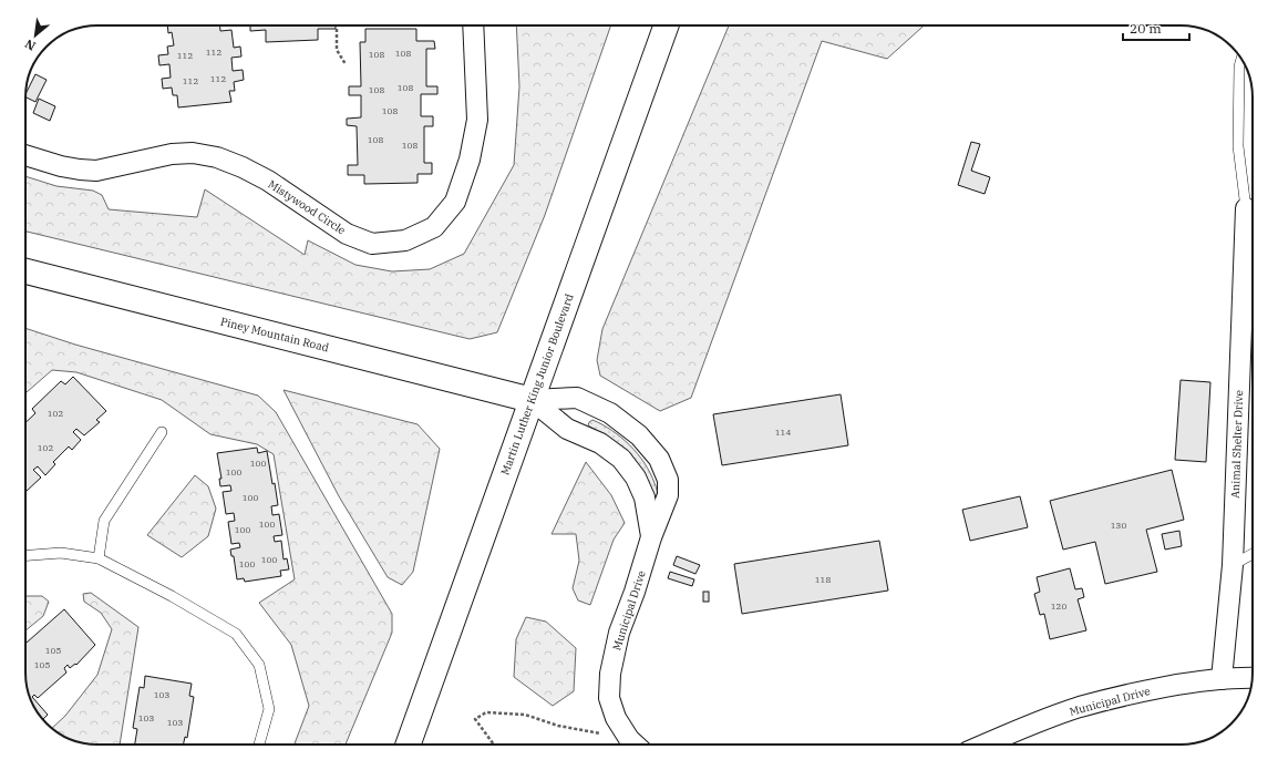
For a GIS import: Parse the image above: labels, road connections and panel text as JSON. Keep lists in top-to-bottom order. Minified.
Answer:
{"streets":{"main road":["Piney Mountain Road","Martin Luther King Junior Boulevard"],"street":["Mistywood Circle","Animal Shelter Drive","Municipal Drive"]},"crossings":[["Piney Mountain Road","Martin Luther King Junior Boulevard"],["Piney Mountain Road","Municipal Drive"],["Martin Luther King Junior Boulevard","Municipal Drive"],["Animal Shelter Drive","Municipal Drive"]],"house_numbers":["112","108","108","112","112","112","108","108","108","108","108","102","114","102","100","100","100","100","130","100","100","100","118","120","105","105","103","103","103"],"scale_bar":"20 m","north":"bottom left"}
